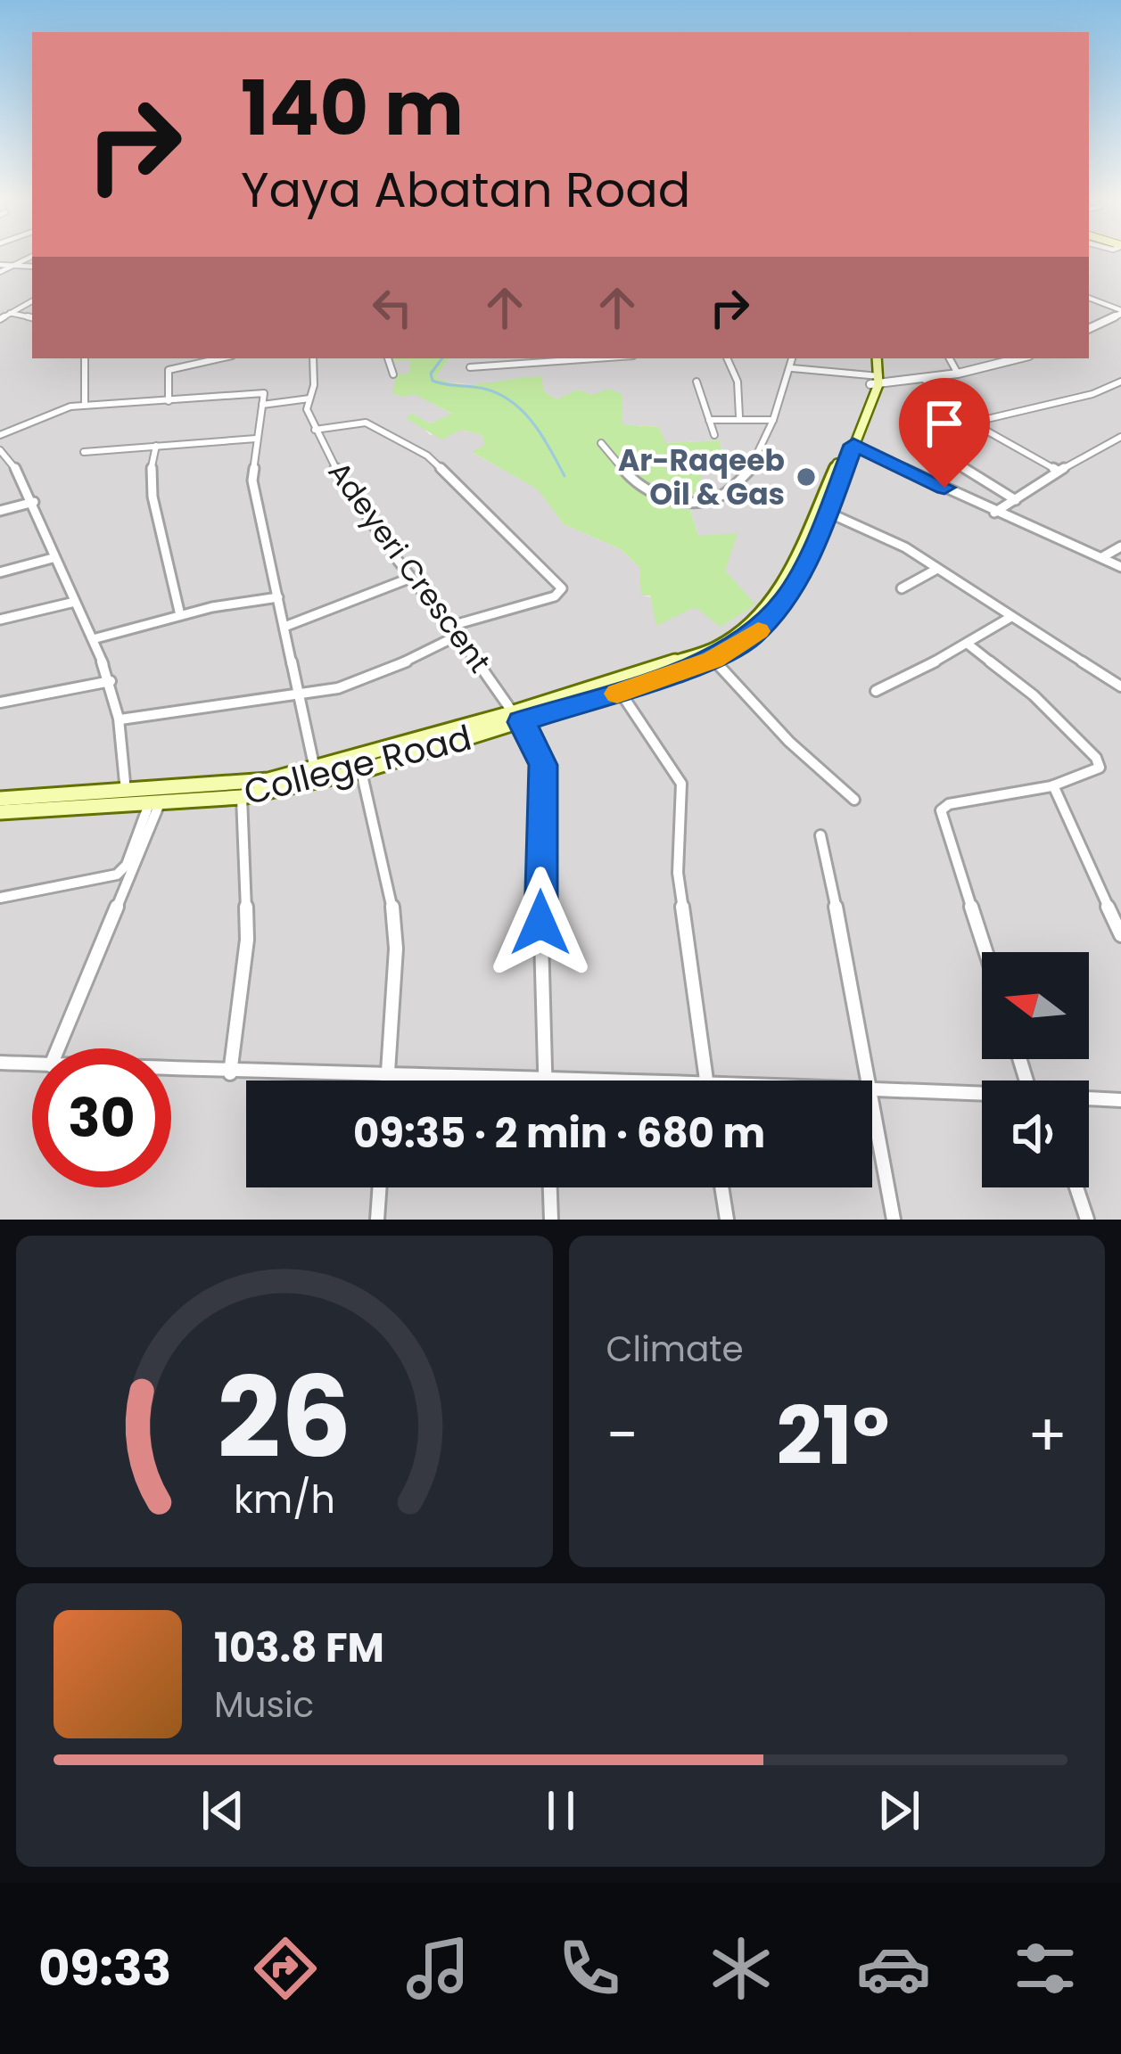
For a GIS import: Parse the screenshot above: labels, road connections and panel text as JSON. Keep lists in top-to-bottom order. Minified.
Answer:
{"streets":{"main road":["College Road"],"street":["Adeyeri Crescent"]},"crossings":[["Adeyeri Crescent","College Road"]],"places":["Ar-Raqeeb Oil & Gas"],"north":"left","page":{"turn":["140 m","Yaya Abatan Road"],"limit":"30","trip":"09:35 · 2 min · 680 m","tile":"Climate","heat":["−","21°","+"],"song":["103.8 FM","Music"],"tabs":"09:33","gauge":["26","km/h"]}}
